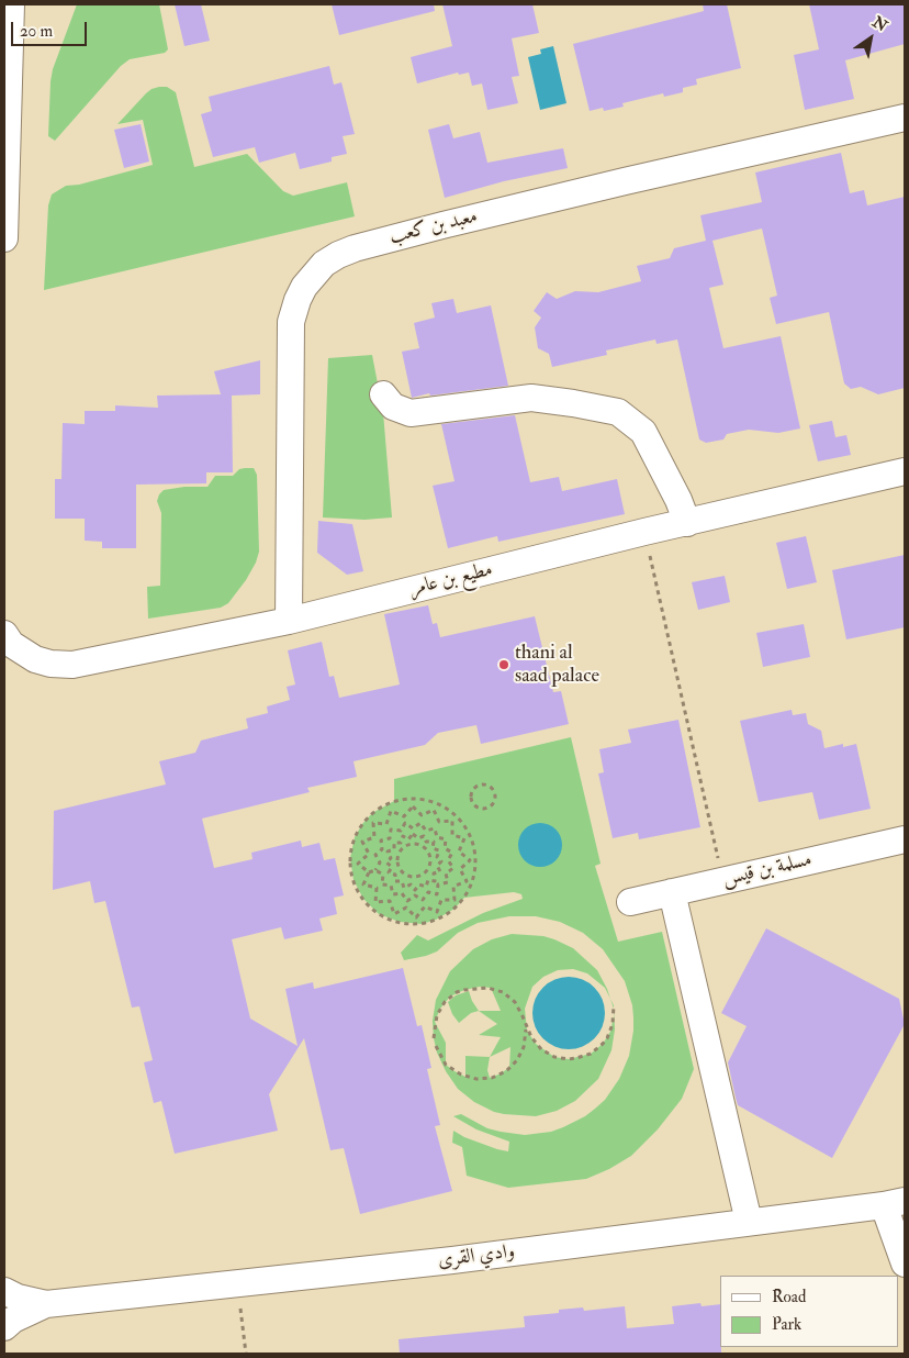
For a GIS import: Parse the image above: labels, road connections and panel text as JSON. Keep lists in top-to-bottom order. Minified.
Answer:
{"streets":{"street":["معبد بن كعب","مطيع بن عامر","مسلمة بن قيس","وادي القرى"]},"crossings":[["معبد بن كعب","مطيع بن عامر"]],"places":["thani al saad palace"],"legend":["Road","Park"],"scale_bar":"20 m","north":"top right"}
